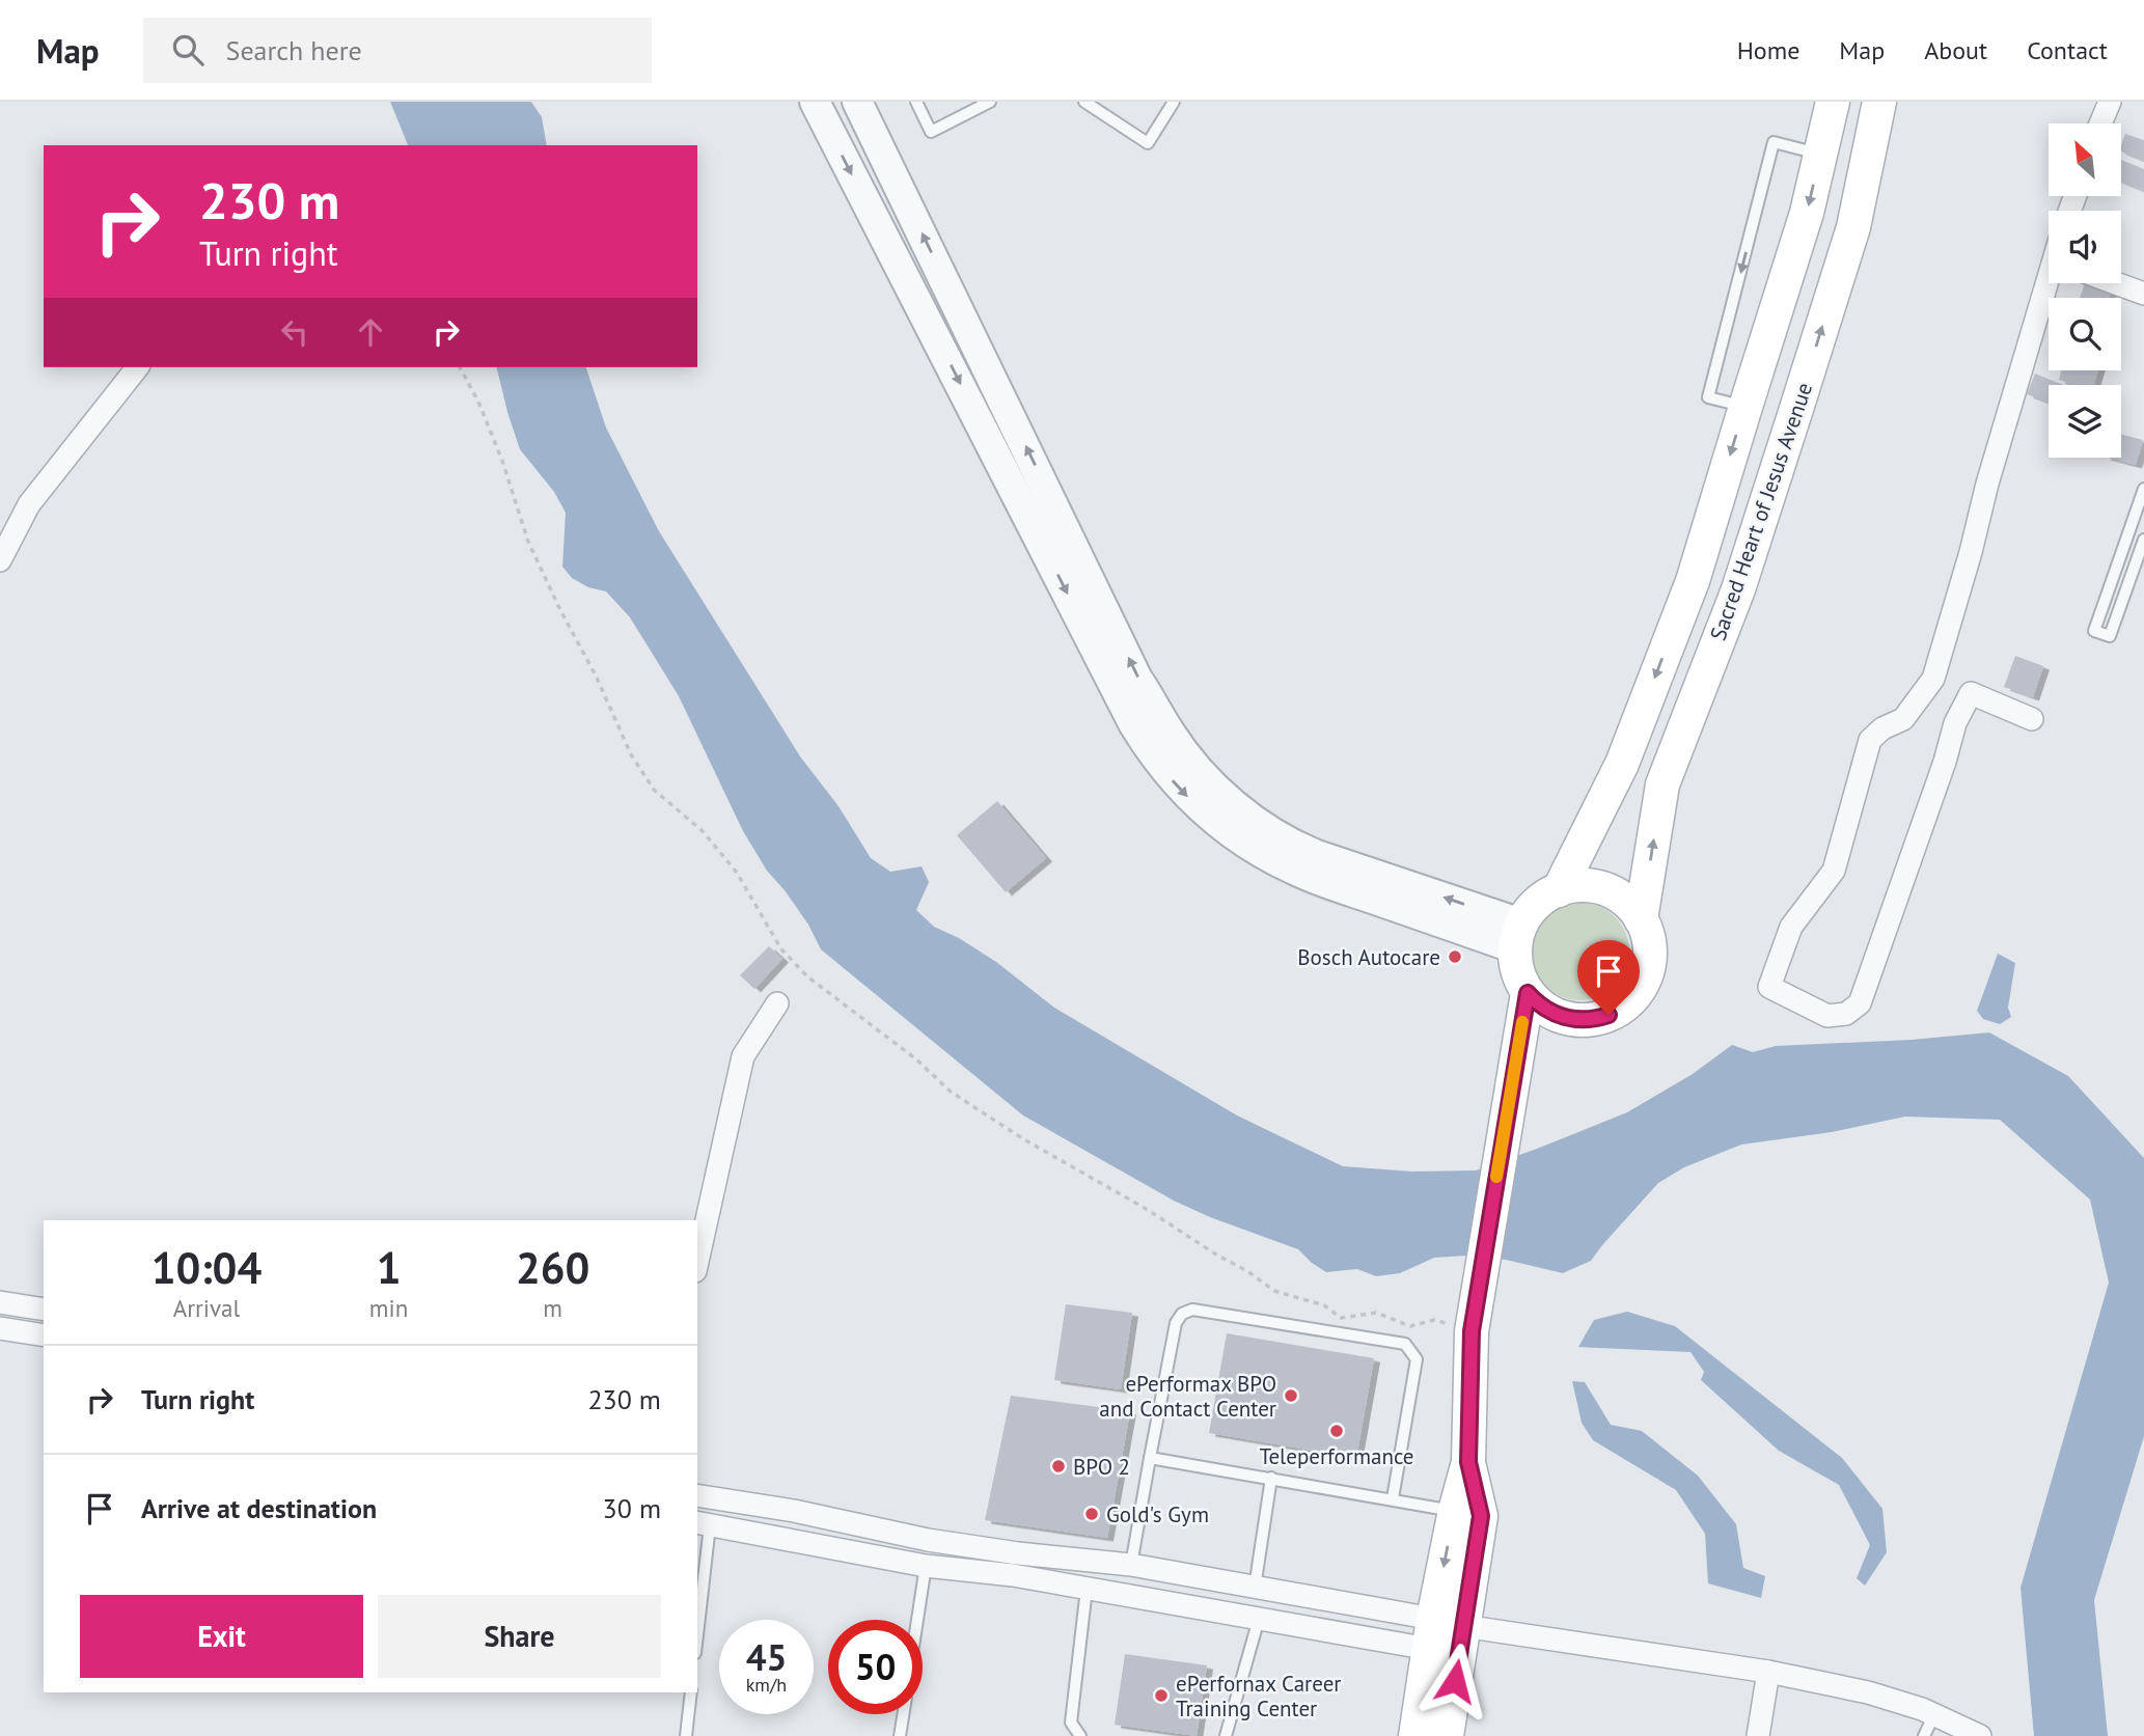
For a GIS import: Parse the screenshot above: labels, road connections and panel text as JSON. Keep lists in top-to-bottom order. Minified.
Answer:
{"streets":{"main road":["Sacred Heart of Jesus Avenue"]},"places":["Bosch Autocare","ePerformax BPO and Contact Center","Teleperformance","BPO 2","Gold's Gym","ePerfornax Career Training Center"],"north":"top left","page":{"header":"Map","search":"Search here","nav":["Home","Map","About","Contact"],"turn":["230 m","Turn right"],"eta":["10:04","Arrival","1","min","260","m"],"list":[{"name":"Turn right","value":"230 m"},{"name":"Arrive at destination","value":"30 m"}],"buttons":["Exit","Share"],"speed":"45 km/h","limit":"50"}}
